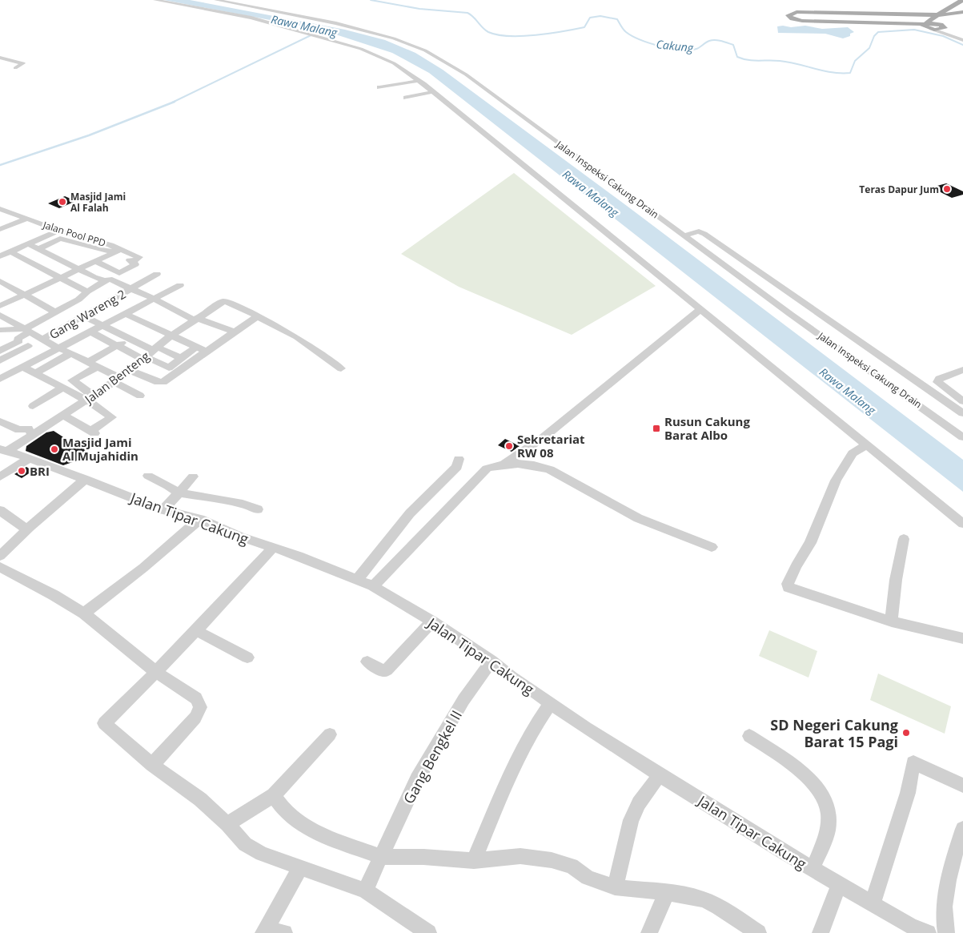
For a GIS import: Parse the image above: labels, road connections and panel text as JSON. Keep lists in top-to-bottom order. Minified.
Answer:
{"streets":{"street":["Jalan Inspeksi Cakung Drain","Jalan Pool PPD","Gang Wareng 2","Jalan Benteng","Jalan Tipar Cakung","Gang Bengkel II"]},"crossings":[["Jalan Benteng","Jalan Tipar Cakung"],["Jalan Tipar Cakung","Gang Bengkel II"]],"water":["Rawa Malang","Cakung"],"places":{"other":["Teras Dapur Jum","Masjid Jami Al Falah","Sekretariat RW 08","Masjid Jami Al Mujahidin","BRI","SD Negeri Cakung Barat 15 Pagi"],"transit":["Rusun Cakung Barat Albo"]}}
